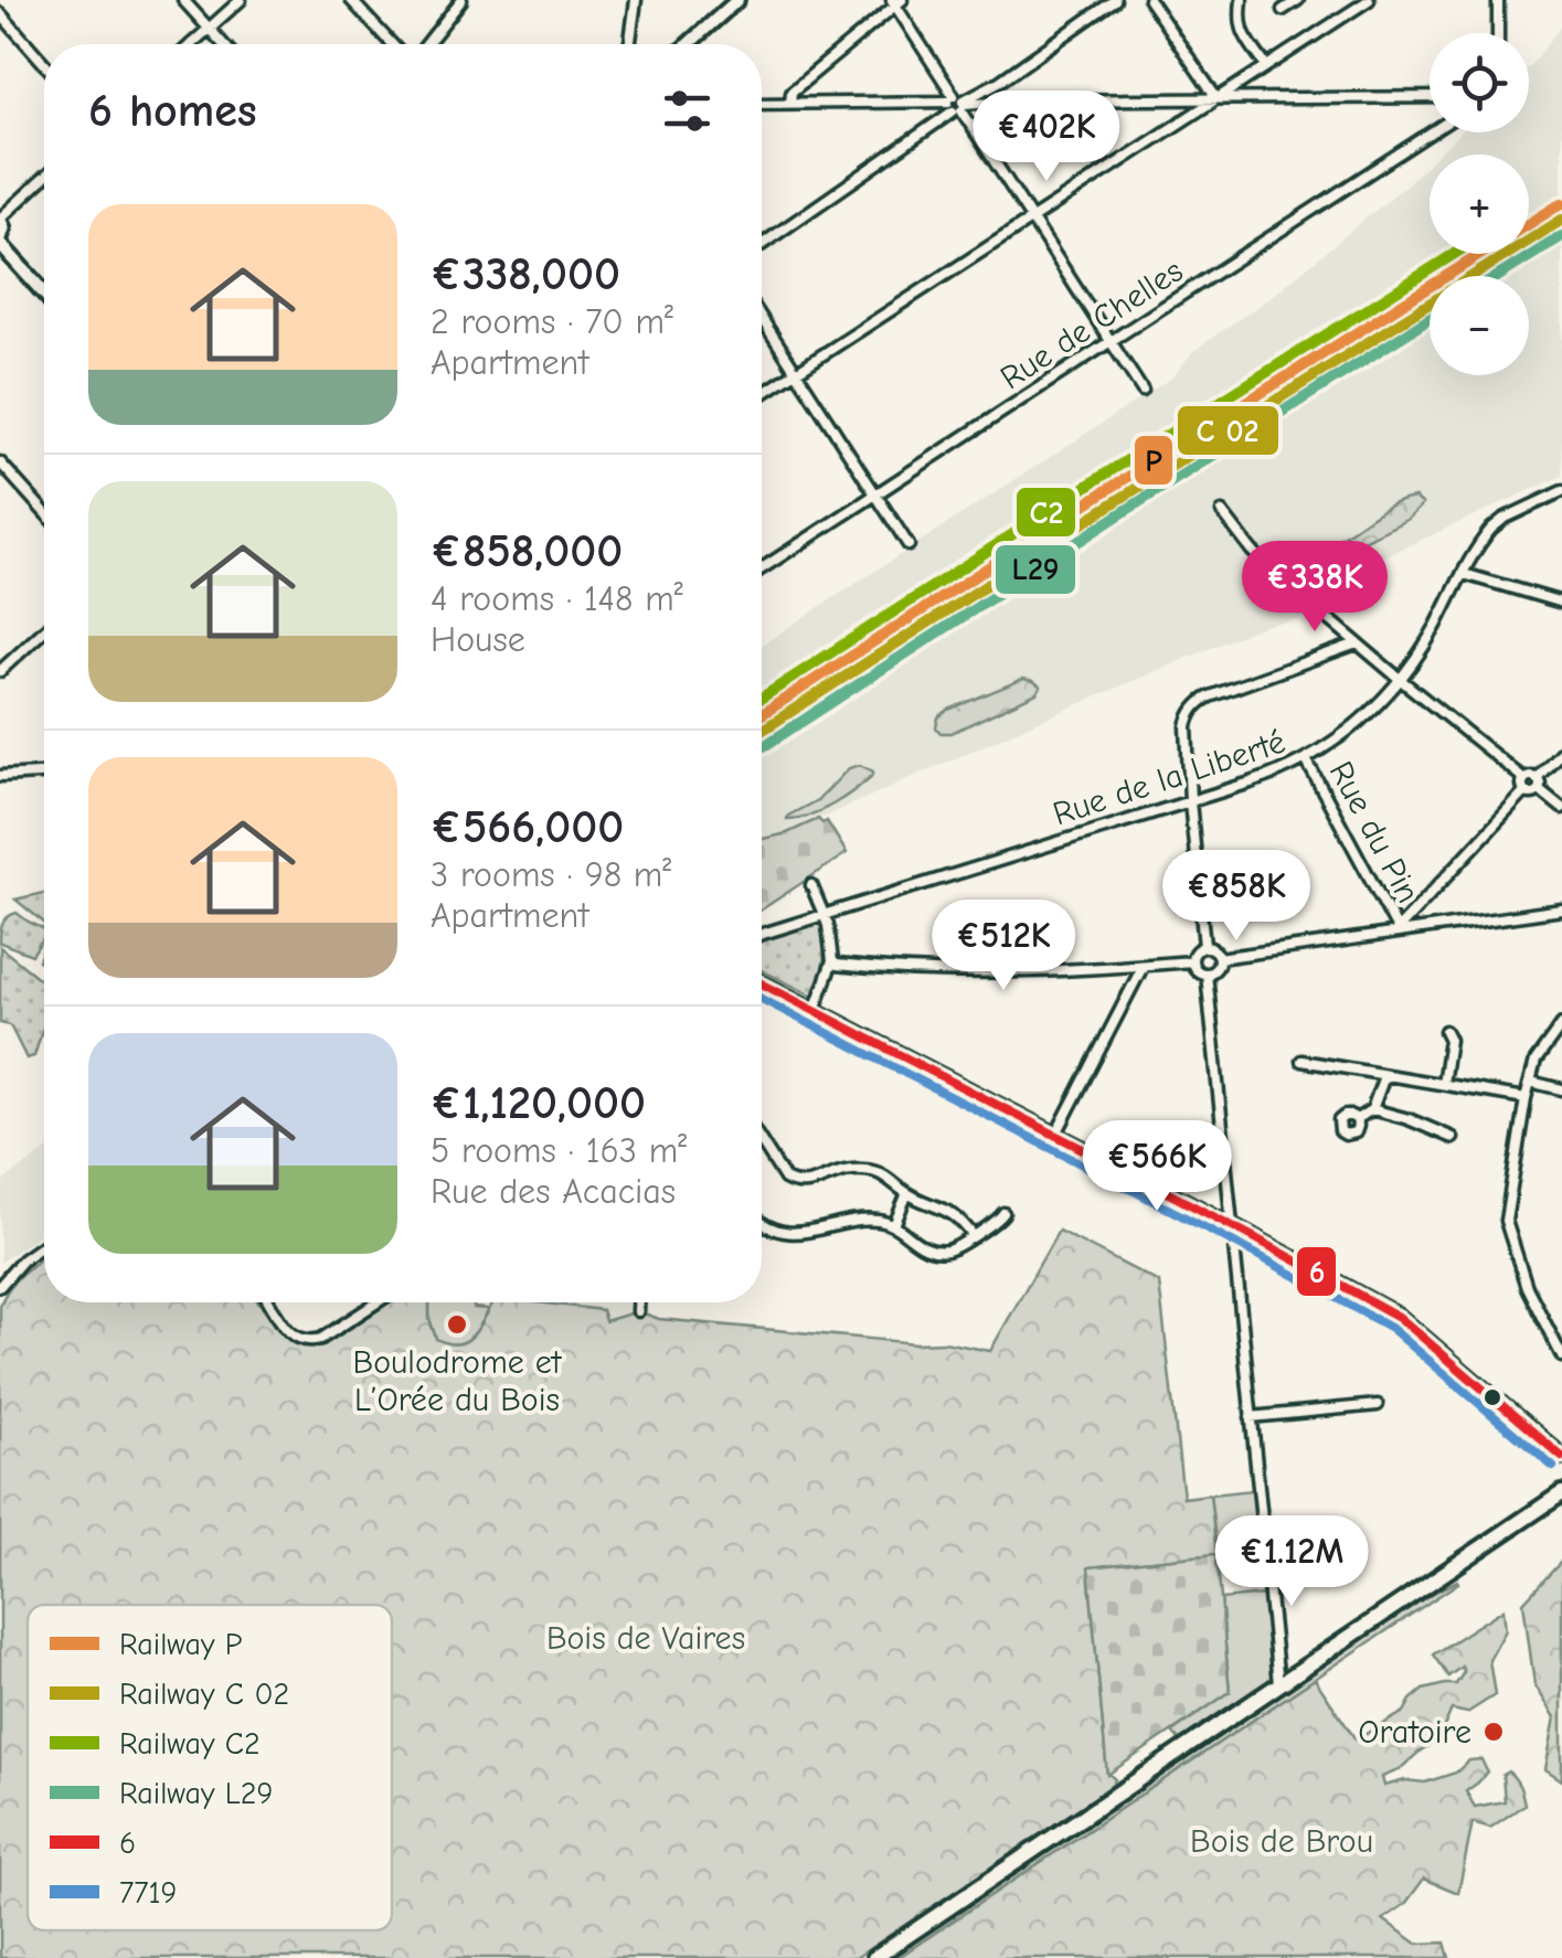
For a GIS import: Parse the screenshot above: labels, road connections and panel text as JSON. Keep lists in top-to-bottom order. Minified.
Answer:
{"streets":{"street":["Rue de Chelles","Rue de la Liberté","Rue du Pin"]},"crossings":[["Rue de la Liberté","Rue du Pin"]],"parks":["Bois de Vaires","Bois de Brou"],"places":["Boulodrome et L’Orée du Bois","Oratoire"],"lines":["rail line P","rail line L29","rail line C2","transit line 6","transit line 7719"],"legend":["Railway P","Railway C 02","Railway C2","Railway L29","6","7719"],"page":{"map_buttons":["+","−"],"heading":"6 homes","price":["€402K","€338K","€858K","€512K","€566K","€1.12M"],"list":[{"name":"€338,000","note":"2 rooms · 70 m² · Apartment"},{"name":"€858,000","note":"4 rooms · 148 m² · House"},{"name":"€566,000","note":"3 rooms · 98 m² · Apartment"},{"name":"€1,120,000","note":"5 rooms · 163 m² · Rue des Acacias"}]}}
